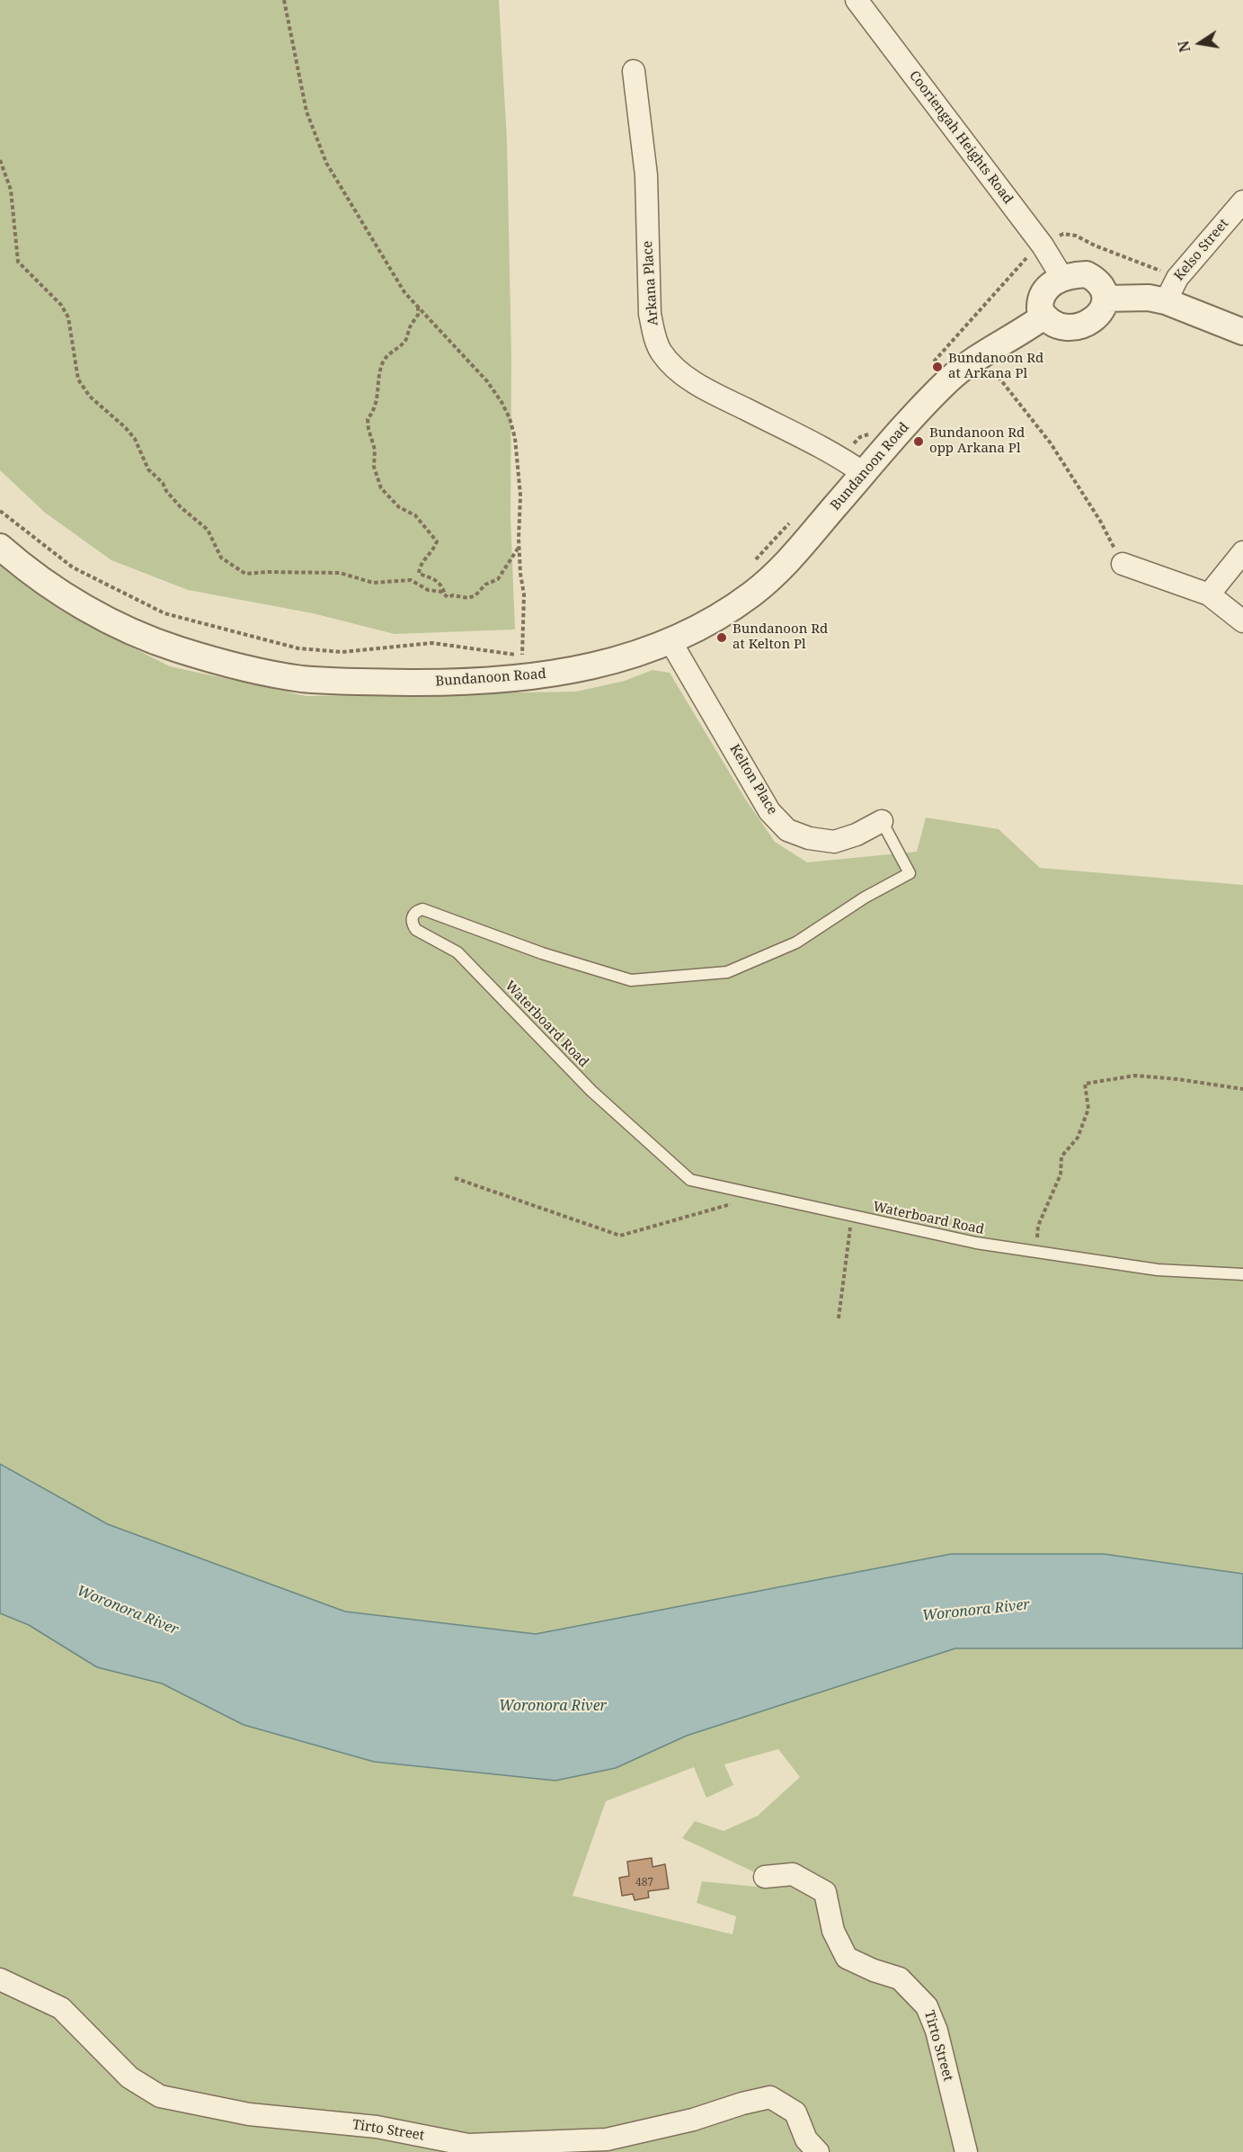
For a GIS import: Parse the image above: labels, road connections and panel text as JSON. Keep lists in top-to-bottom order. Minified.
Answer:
{"streets":{"street":["Cooriengah Heights Road","Kelso Street","Arkana Place","Bundanoon Road","Kelton Place","Tirto Street"],"lane":["Waterboard Road"]},"crossings":[["Cooriengah Heights Road","Bundanoon Road"],["Arkana Place","Bundanoon Road"],["Bundanoon Road","Kelton Place"],["Kelton Place","Waterboard Road"]],"water":["Woronora River"],"places":["Bundanoon Rd at Arkana Pl","Bundanoon Rd opp Arkana Pl","Bundanoon Rd at Kelton Pl"],"house_numbers":["487"],"north":"left"}
